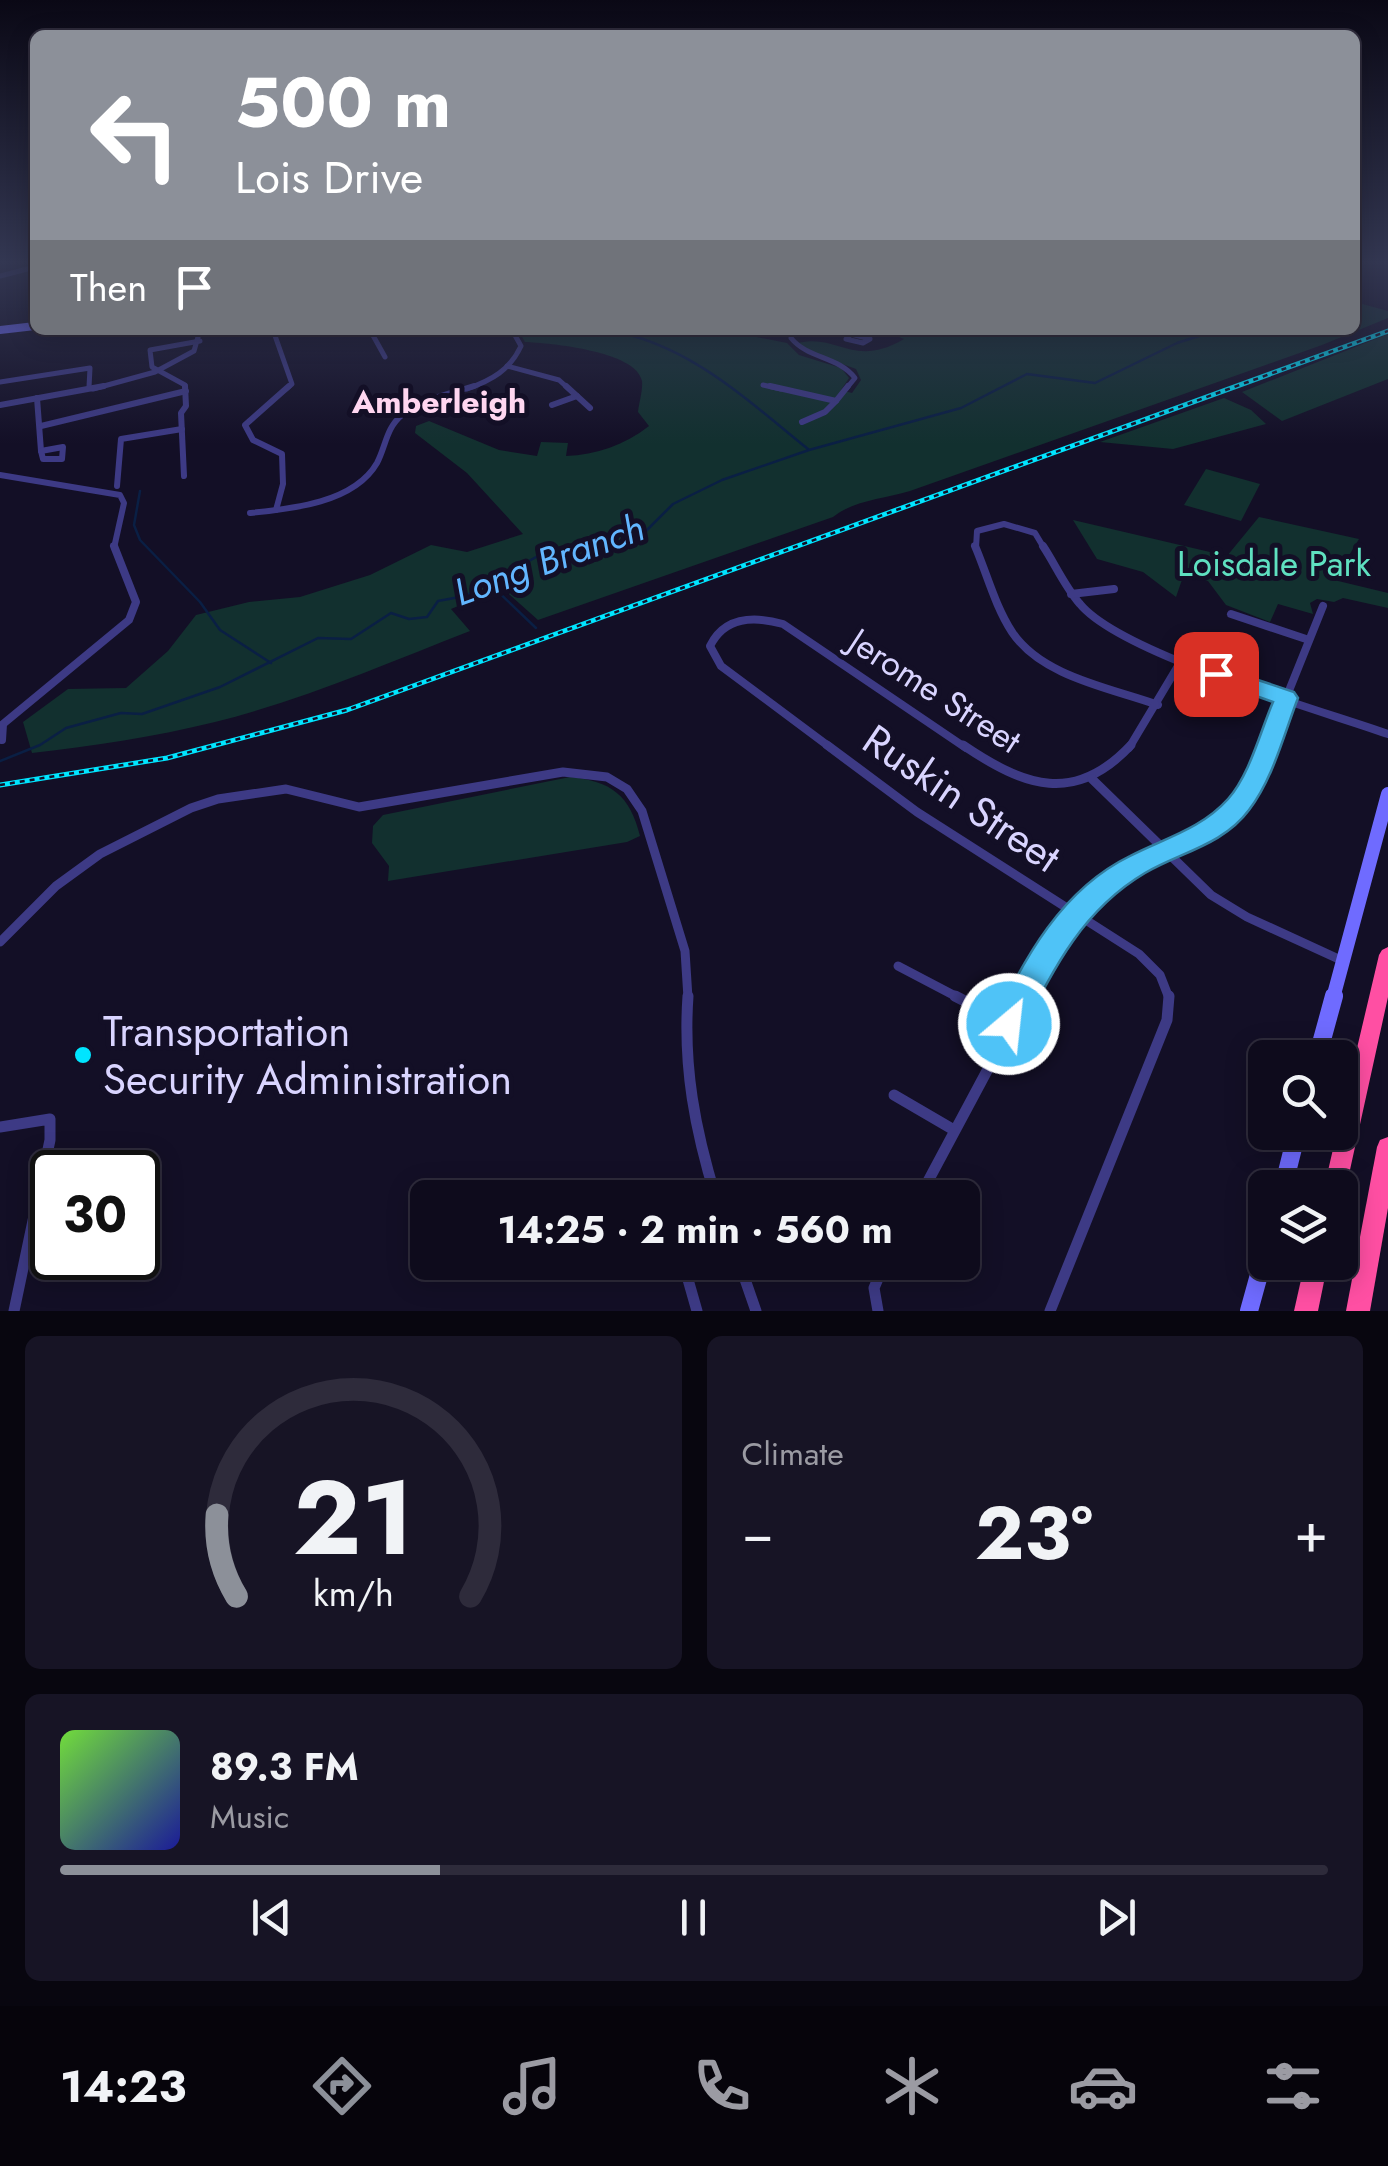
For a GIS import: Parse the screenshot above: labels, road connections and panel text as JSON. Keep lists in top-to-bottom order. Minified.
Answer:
{"streets":{"street":["Jerome Street","Ruskin Street"]},"crossings":[["Jerome Street","Ruskin Street"]],"districts":["Amberleigh"],"water":["Long Branch"],"parks":["Loisdale Park"],"places":["Transportation Security Administration"],"page":{"turn":["500 m","Lois Drive"],"then":"Then","limit":"30","trip":"14:25 · 2 min · 560 m","tile":"Climate","heat":["−","23°","+"],"song":["89.3 FM","Music"],"tabs":"14:23","gauge":["21","km/h"]}}
